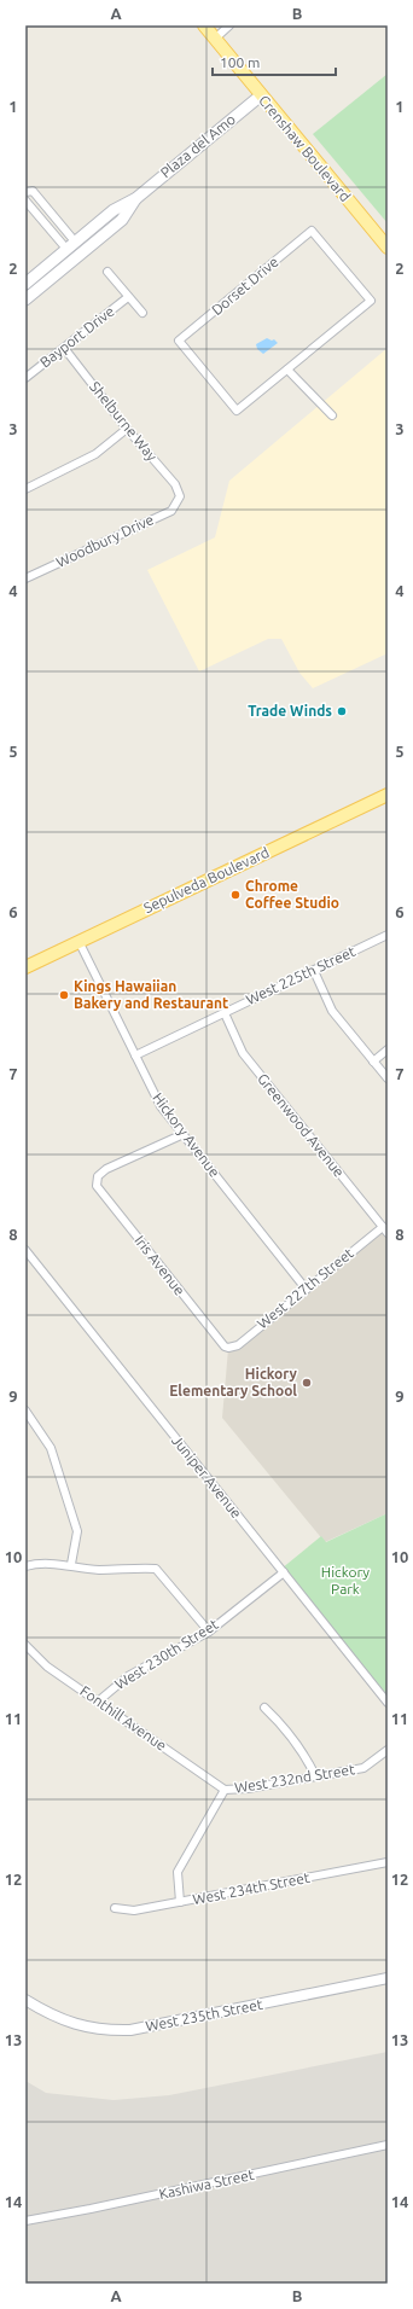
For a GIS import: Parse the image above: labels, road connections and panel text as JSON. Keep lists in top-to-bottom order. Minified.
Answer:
{"streets":{"main road":["Plaza del Amo","Crenshaw Boulevard","Sepulveda Boulevard"],"street":["Dorset Drive","Bayport Drive","Shelburne Way","Woodbury Drive","West 225th Street","Greenwood Avenue","Hickory Avenue","Iris Avenue","West 227th Street","Juniper Avenue","West 230th Street","Fonthill Avenue","West 232nd Street","West 234th Street","West 235th Street","Kashiwa Street"]},"crossings":[["Plaza del Amo","Crenshaw Boulevard"],["Bayport Drive","Shelburne Way"],["Shelburne Way","Woodbury Drive"],["Sepulveda Boulevard","Hickory Avenue"],["West 225th Street","Greenwood Avenue"],["West 225th Street","Hickory Avenue"],["Greenwood Avenue","West 227th Street"],["Hickory Avenue","Iris Avenue"],["Hickory Avenue","West 227th Street"],["Iris Avenue","West 227th Street"],["Juniper Avenue","West 230th Street"],["West 230th Street","Fonthill Avenue"],["Fonthill Avenue","West 232nd Street"]],"parks":["Hickory Park"],"places":["Trade Winds","Chrome Coffee Studio","Kings Hawaiian Bakery and Restaurant","Hickory Elementary School"],"scale_bar":"100 m","grid":{"columns":["A","B"],"rows":["1","2","3","4","5","6","7","8","9","10","11","12","13","14"]}}
